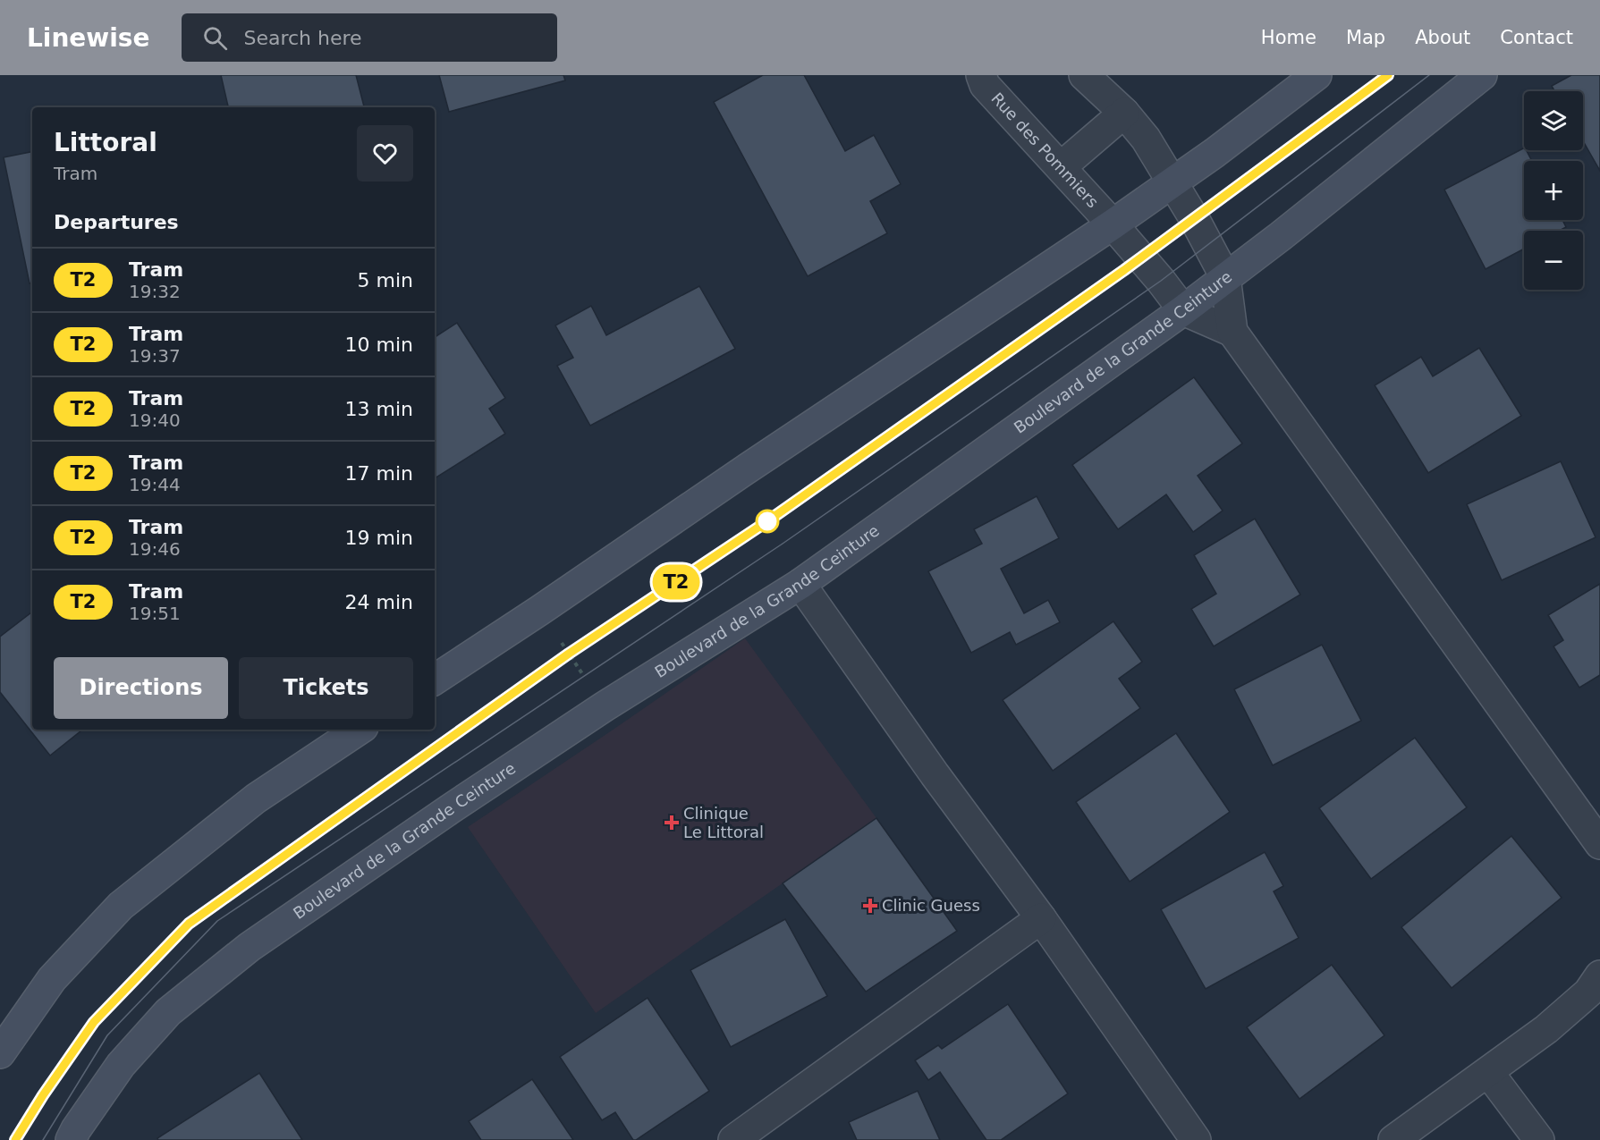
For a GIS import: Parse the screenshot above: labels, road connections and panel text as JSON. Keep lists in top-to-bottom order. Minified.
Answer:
{"streets":{"main road":["Boulevard de la Grande Ceinture"],"street":["Rue des Pommiers"]},"crossings":[["Rue des Pommiers","Boulevard de la Grande Ceinture"]],"places":{"health":["Clinique Le Littoral","Clinic Guess"]},"lines":["tram line T2"],"page":{"header":"Linewise","search":"Search here","nav":["Home","Map","About","Contact"],"on_map":"T2","map_buttons":["+","−"],"heading":[["Littoral","Tram"],"Departures"],"list":[{"mark":"T2","name":"Tram","note":"19:32","value":"5 min"},{"mark":"T2","name":"Tram","note":"19:37","value":"10 min"},{"mark":"T2","name":"Tram","note":"19:40","value":"13 min"},{"mark":"T2","name":"Tram","note":"19:44","value":"17 min"},{"mark":"T2","name":"Tram","note":"19:46","value":"19 min"},{"mark":"T2","name":"Tram","note":"19:51","value":"24 min"}],"buttons":["Directions","Tickets"]}}
